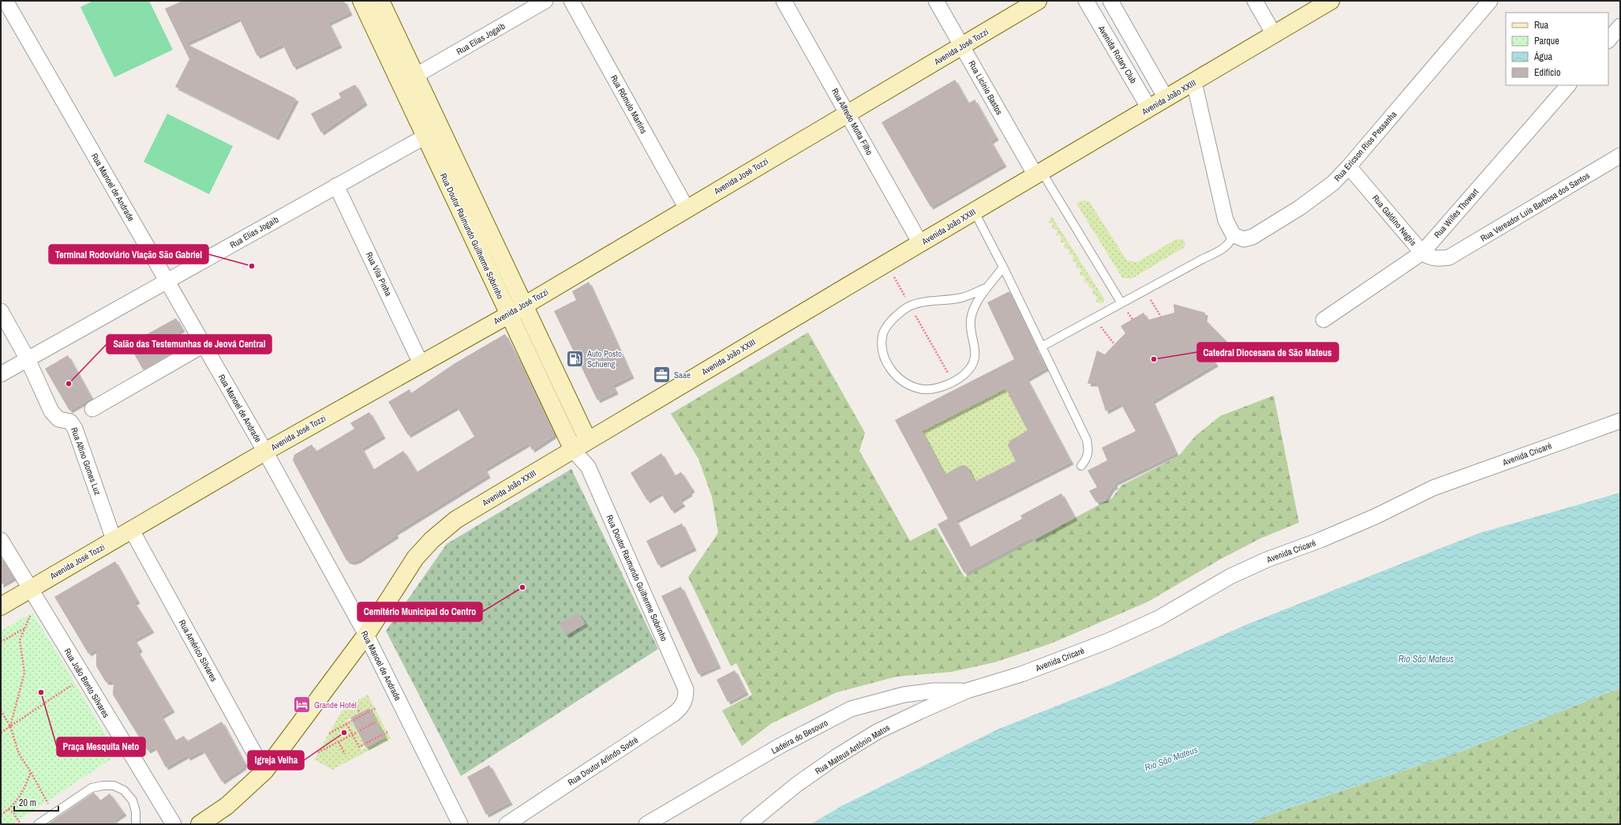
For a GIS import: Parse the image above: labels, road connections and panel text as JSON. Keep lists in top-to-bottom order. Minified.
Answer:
{"streets":{"street":["Rua Elias Jogaib","Avenida José Tozzi","Avenida Rotary Club","Rua Licínio Bastos","Avenida João XXIII","Rua Rômulo Martins","Rua Alfredo Motta Filho","Rua Ericson Rios Pessanha","Rua Manoel de Andrade","Rua Vereador Luís Barbosa dos Santos","Rua Willes Thowart","Rua Galdino Negris","Rua Doutor Raimundo Guilherme Sobrinho","Rua Vila Pinha","Avenida Cricaré","Rua Altino Gomes Luz","Rua Américo Silvares","Rua João Bento Silvares","Ladeira do Besouro","Rua Mateus Antônio Matos","Rua Doutor Arlindo Sodré"]},"crossings":[["Rua Elias Jogaib","Rua Manoel de Andrade"],["Rua Elias Jogaib","Rua Doutor Raimundo Guilherme Sobrinho"],["Rua Elias Jogaib","Rua Vila Pinha"],["Rua Elias Jogaib","Rua Altino Gomes Luz"],["Avenida José Tozzi","Rua Licínio Bastos"],["Avenida José Tozzi","Rua Rômulo Martins"],["Avenida José Tozzi","Rua Alfredo Motta Filho"],["Avenida José Tozzi","Rua Manoel de Andrade"],["Avenida José Tozzi","Rua Doutor Raimundo Guilherme Sobrinho"],["Avenida José Tozzi","Rua Vila Pinha"],["Avenida José Tozzi","Rua Altino Gomes Luz"],["Avenida José Tozzi","Rua Américo Silvares"],["Avenida José Tozzi","Rua João Bento Silvares"],["Avenida Rotary Club","Avenida João XXIII"],["Rua Licínio Bastos","Avenida João XXIII"],["Avenida João XXIII","Rua Alfredo Motta Filho"],["Avenida João XXIII","Rua Manoel de Andrade"],["Avenida João XXIII","Rua Doutor Raimundo Guilherme Sobrinho"],["Avenida João XXIII","Rua Américo Silvares"],["Rua Ericson Rios Pessanha","Rua Galdino Negris"],["Rua Vereador Luís Barbosa dos Santos","Rua Galdino Negris"],["Rua Willes Thowart","Rua Galdino Negris"],["Rua Doutor Raimundo Guilherme Sobrinho","Rua Doutor Arlindo Sodré"],["Avenida Cricaré","Ladeira do Besouro"],["Avenida Cricaré","Rua Mateus Antônio Matos"],["Ladeira do Besouro","Rua Mateus Antônio Matos"]],"water":["Rio São Mateus"],"places":{"other":["Terminal Rodoviário Viação São Gabriel","Catedral Diocesana de São Mateus","Salão das Testemunhas de Jeová Central","Cemitério Municipal do Centro","Praça Mesquita Neto","Igreja Velha"],"fuel station":["Auto Posto Schueng"],"office":["Saae"],"hotel":["Grande Hotel"]},"legend":["Rua","Parque","Água","Edifício"],"scale_bar":"20 m"}
